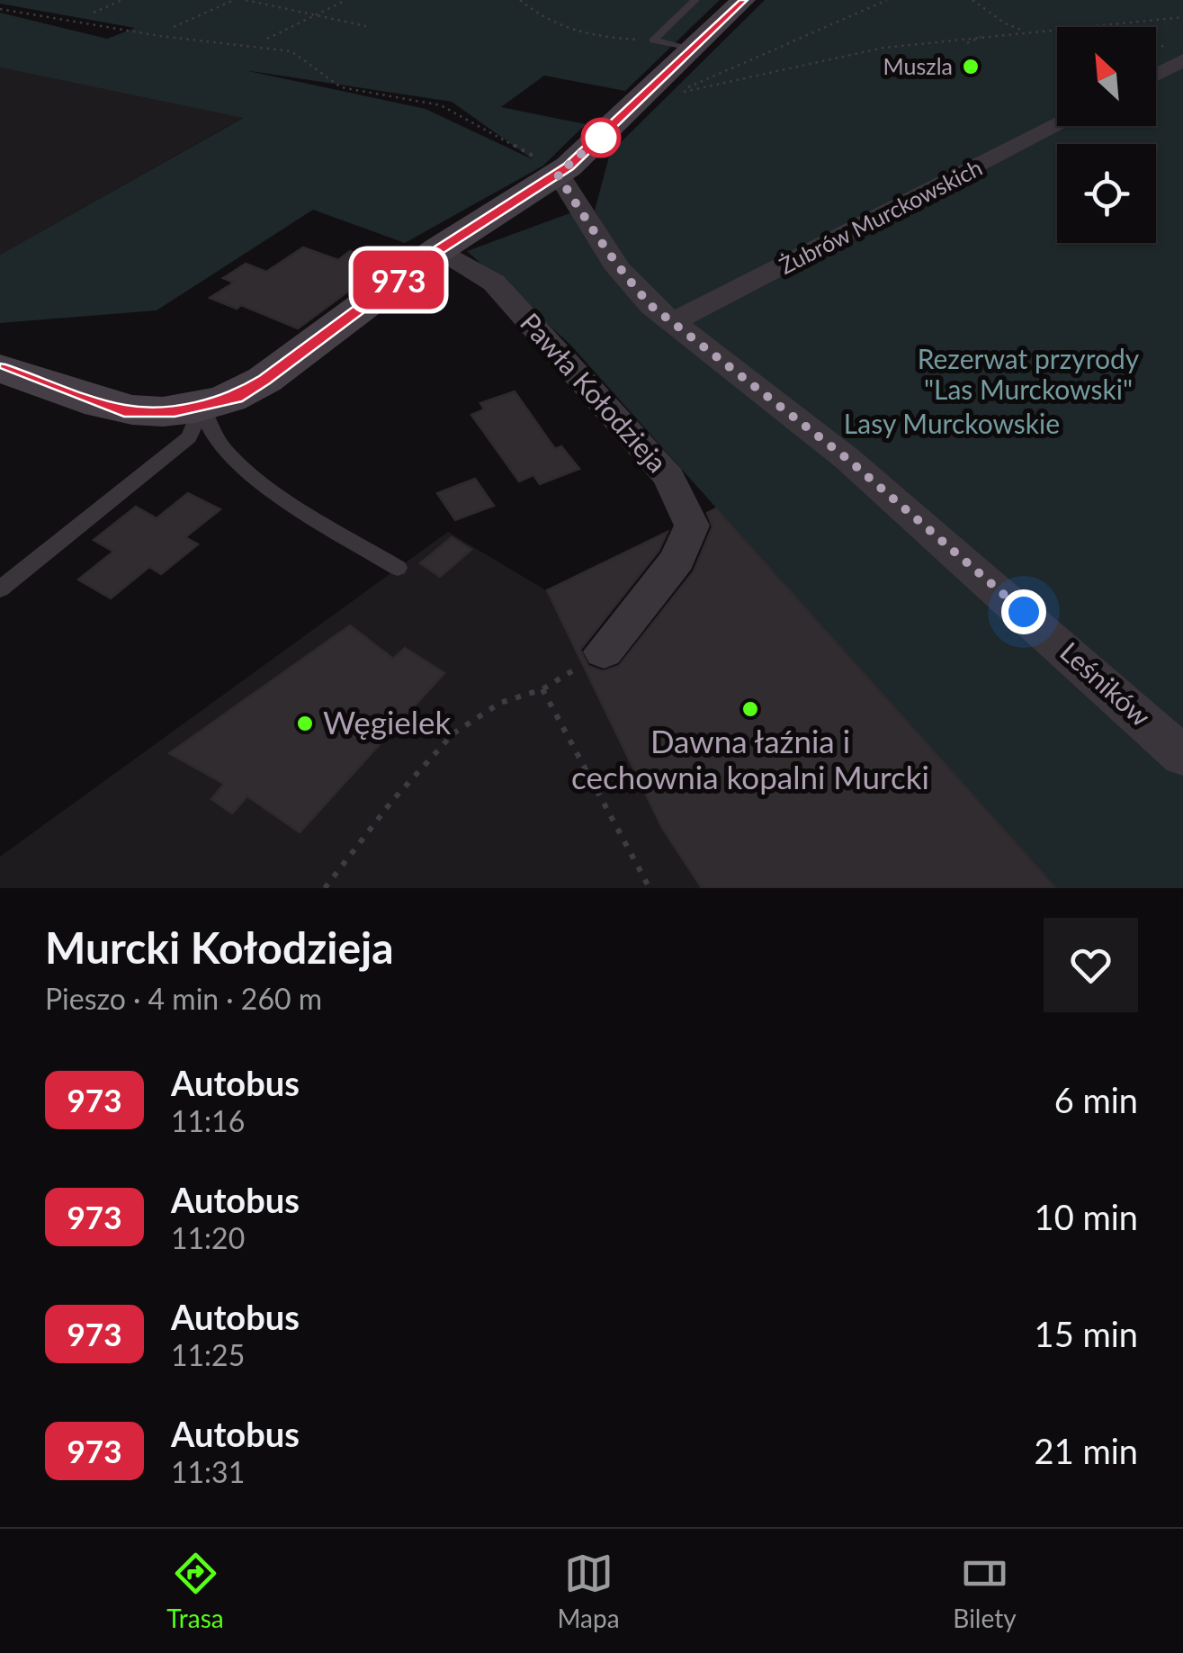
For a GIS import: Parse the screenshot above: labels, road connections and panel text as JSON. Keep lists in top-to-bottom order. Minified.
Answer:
{"streets":{"street":["Żubrów Murckowskich","Pawła Kołodzieja","Leśników"]},"crossings":[["Żubrów Murckowskich","Leśników"]],"parks":["Rezerwat przyrody \"Las Murckowski\"","Lasy Murckowskie"],"places":["Muszla","Dawna łaźnia i cechownia kopalni Murcki","Węgielek"],"lines":["bus line 973"],"north":"top left","page":{"on_map":"973","heading":["Murcki Kołodzieja","Pieszo · 4 min · 260 m"],"list":[{"mark":"973","name":"Autobus","note":"11:16","value":"6 min"},{"mark":"973","name":"Autobus","note":"11:20","value":"10 min"},{"mark":"973","name":"Autobus","note":"11:25","value":"15 min"},{"mark":"973","name":"Autobus","note":"11:31","value":"21 min"}],"tabs":["Trasa","Mapa","Bilety"]}}
